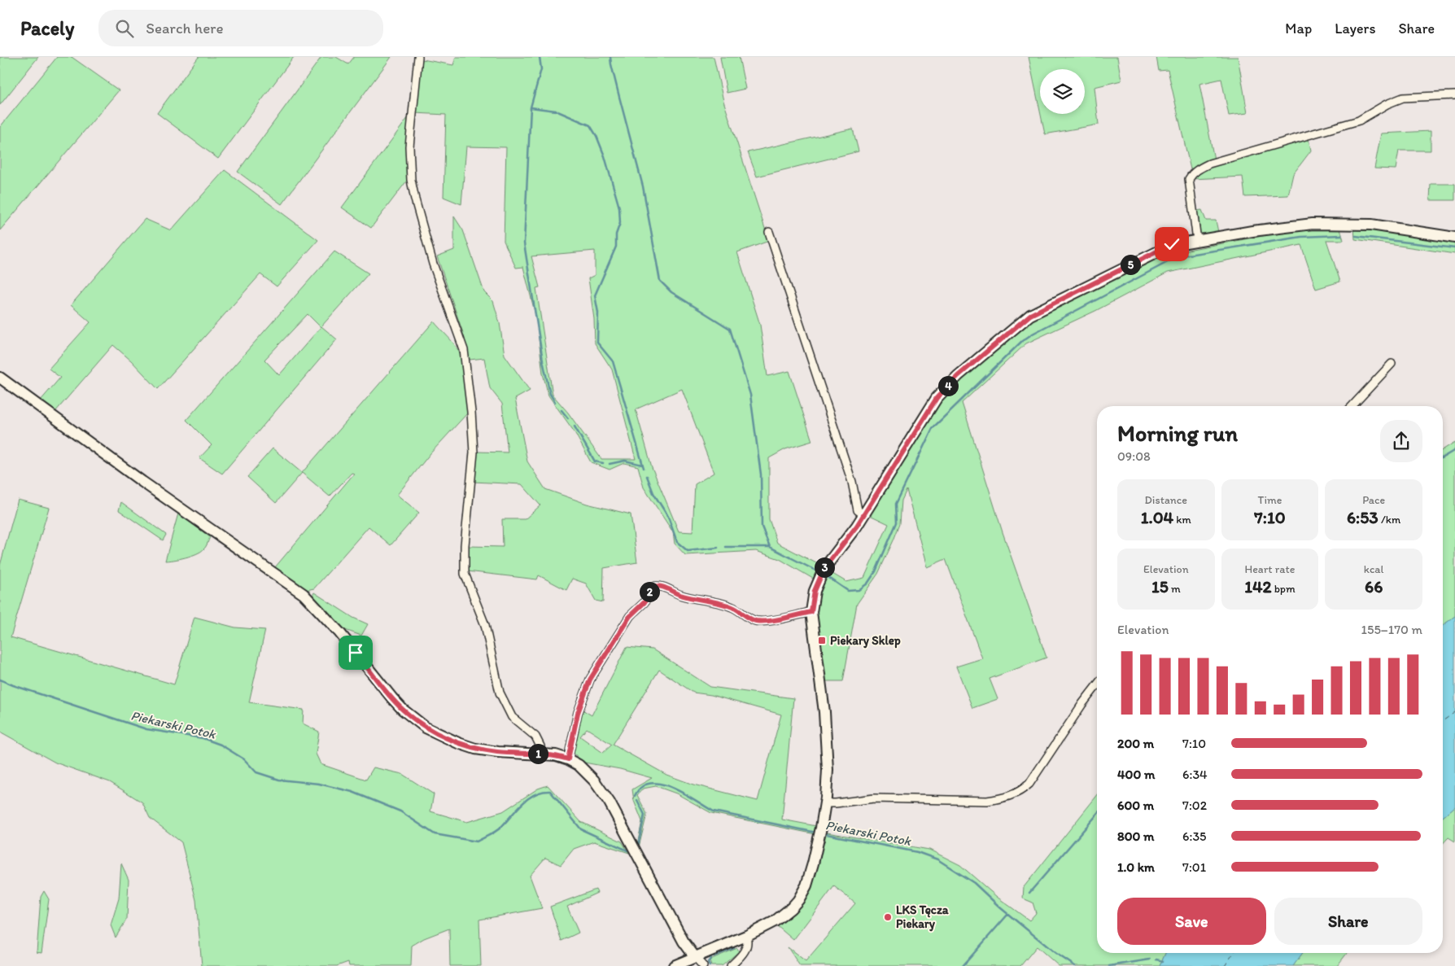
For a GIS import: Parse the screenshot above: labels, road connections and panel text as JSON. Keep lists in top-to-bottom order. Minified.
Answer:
{"water":["Piekarski Potok"],"places":{"transit":["Piekary Sklep"],"other":["LKS Tęcza Piekary"]},"page":{"header":"Pacely","search":"Search here","nav":["Map","Layers","Share"],"pins":["5","4","3","2","1"],"heading":["Morning run","09:08"],"stats":[["Distance","1.04 km"],["Time","7:10"],["Pace","6:53 /km"],["Elevation","15 m"],["Heart rate","142 bpm"],["kcal","66"]],"chart":["Elevation","155–170 m"],"list":[{"name":"200 m","note":"7:10"},{"name":"400 m","note":"6:34"},{"name":"600 m","note":"7:02"},{"name":"800 m","note":"6:35"},{"name":"1.0 km","note":"7:01"}],"buttons":["Save","Share"]}}
